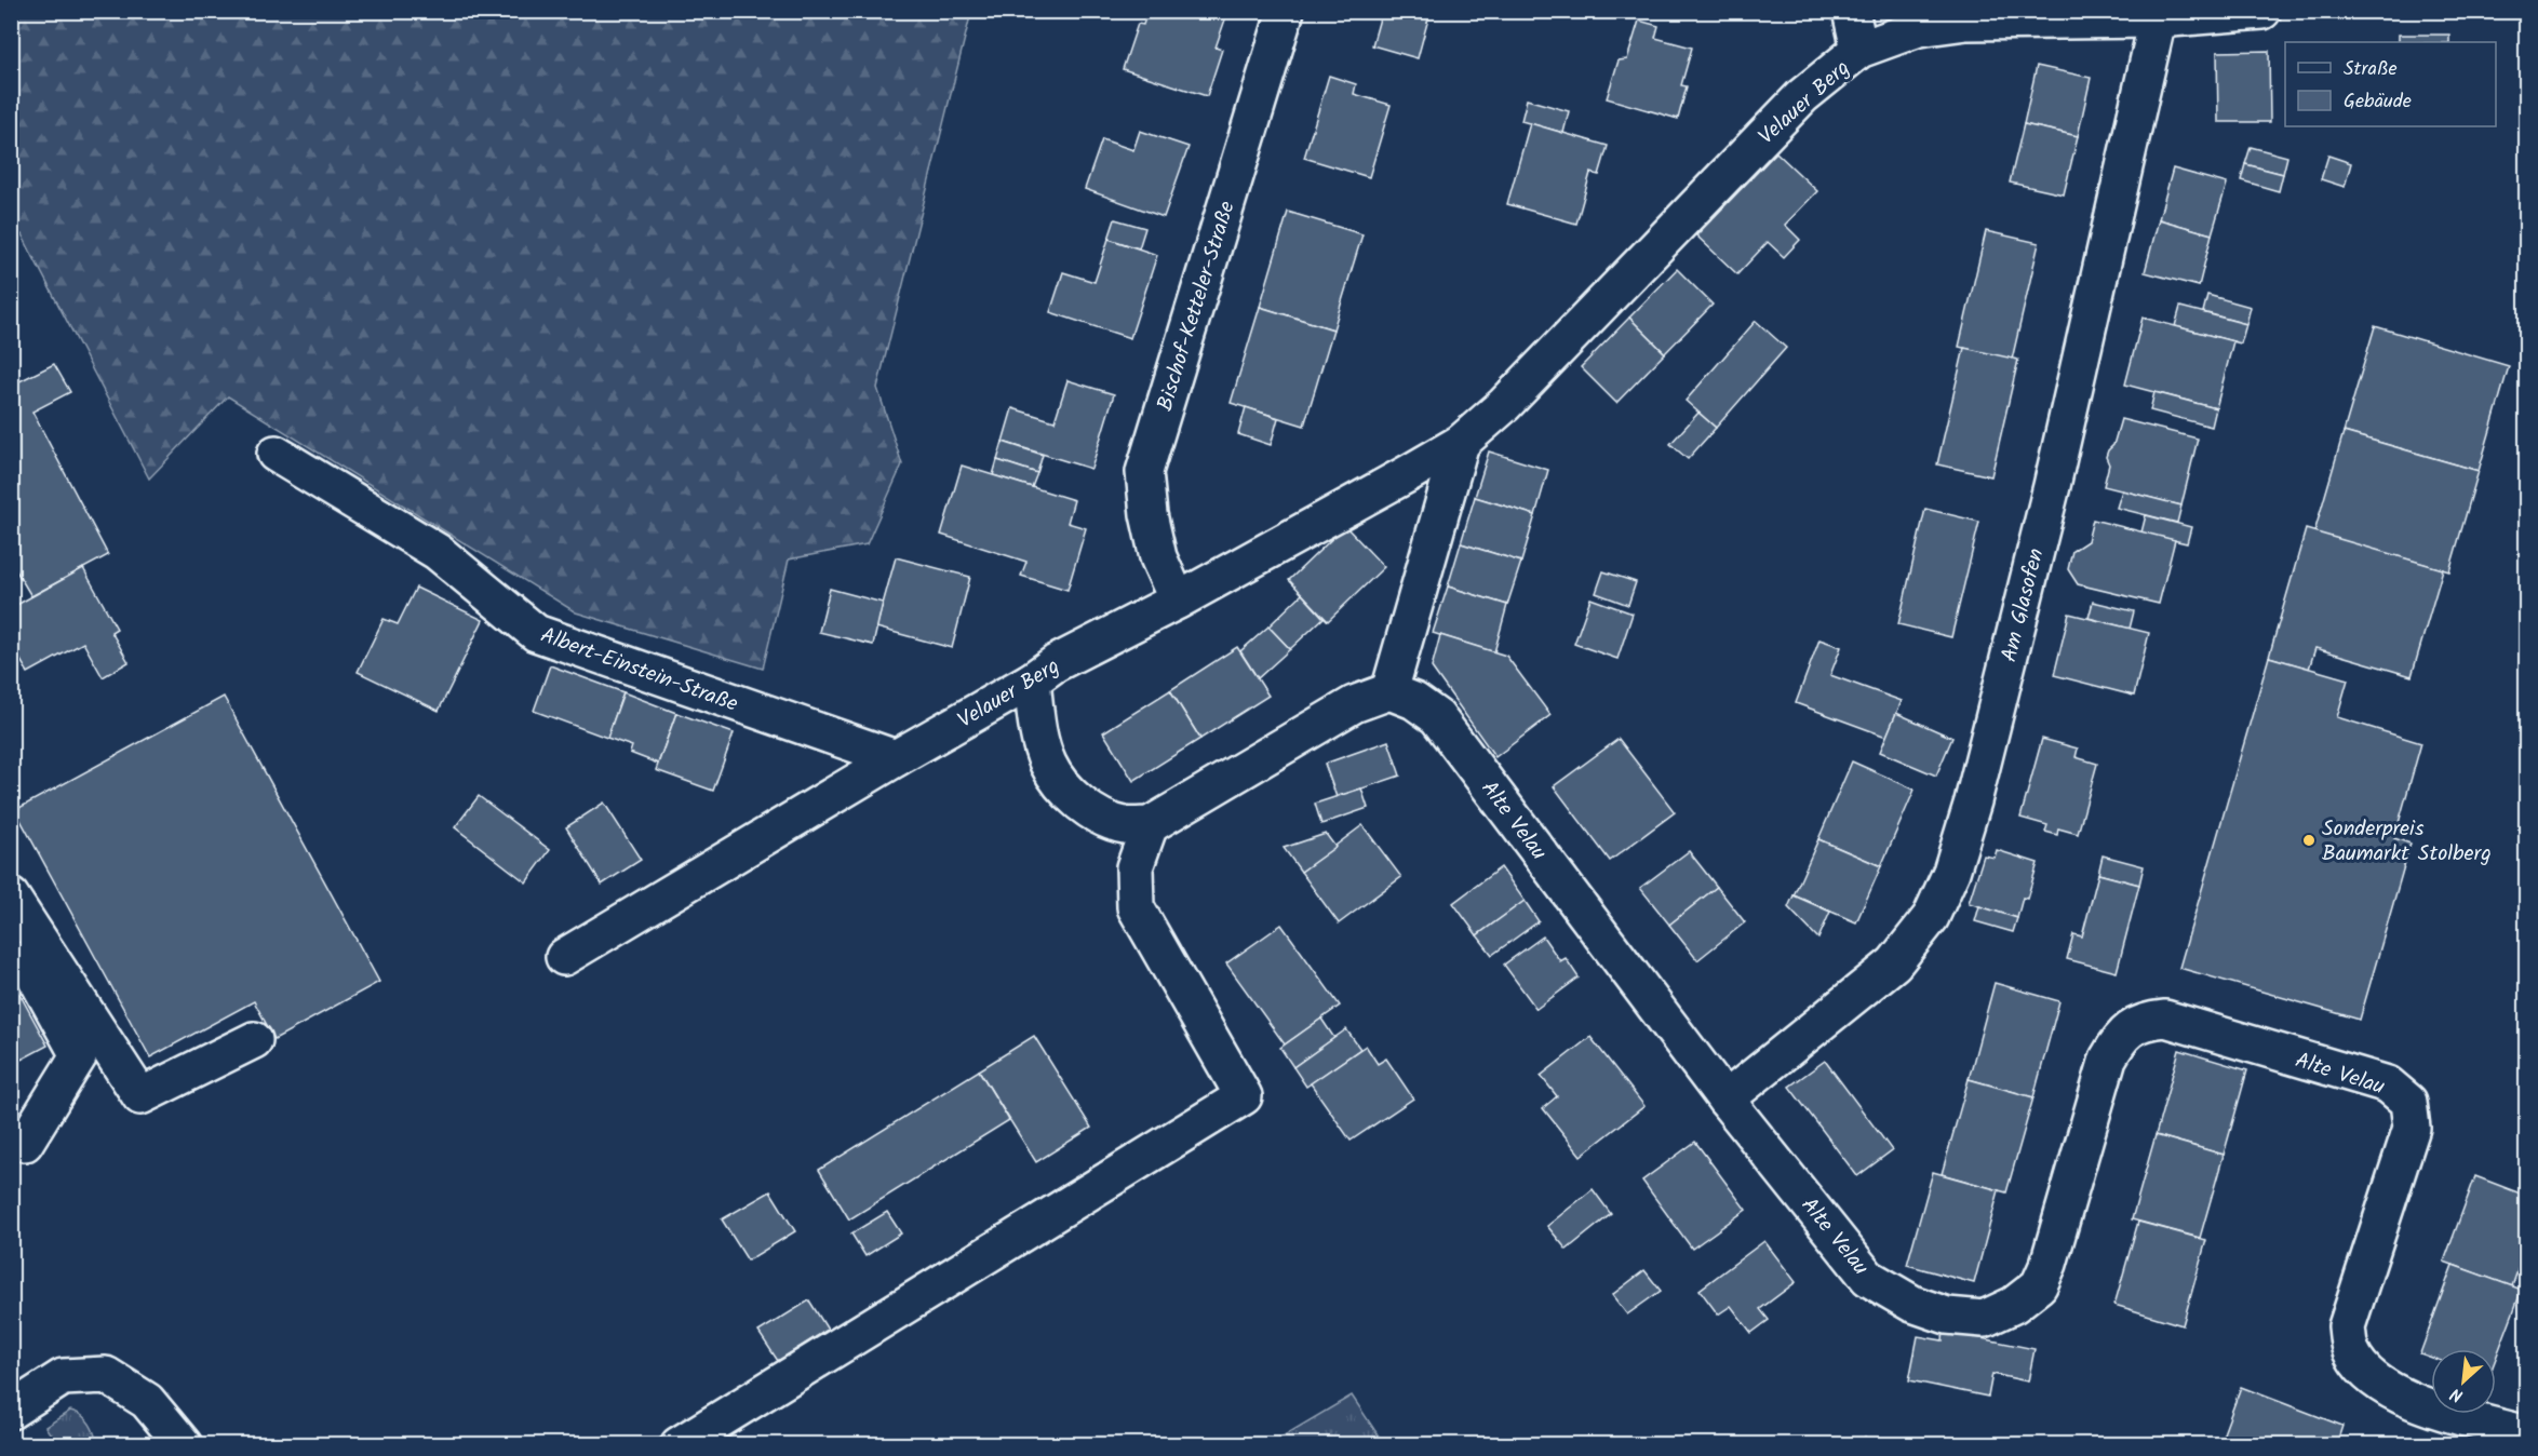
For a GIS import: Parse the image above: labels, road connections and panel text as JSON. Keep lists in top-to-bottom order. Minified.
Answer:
{"streets":{"street":["Velauer Berg","Bischof-Ketteler-Straße","Am Glasofen","Albert-Einstein-Straße","Alte Velau"]},"crossings":[["Velauer Berg","Bischof-Ketteler-Straße"],["Velauer Berg","Am Glasofen"],["Velauer Berg","Albert-Einstein-Straße"],["Am Glasofen","Alte Velau"]],"places":["Sonderpreis Baumarkt Stolberg"],"legend":["Straße","Gebäude"],"north":"bottom left"}
